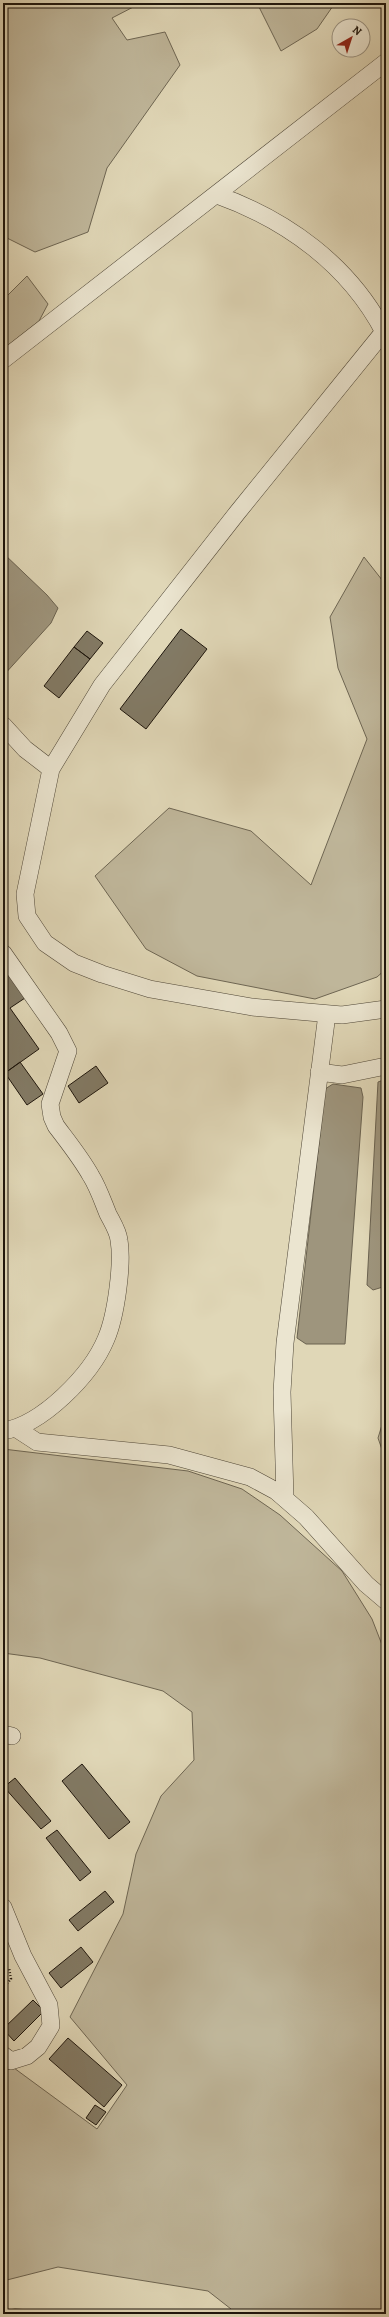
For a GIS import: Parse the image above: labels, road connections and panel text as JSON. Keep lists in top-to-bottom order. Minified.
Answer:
{"north":"top right"}
